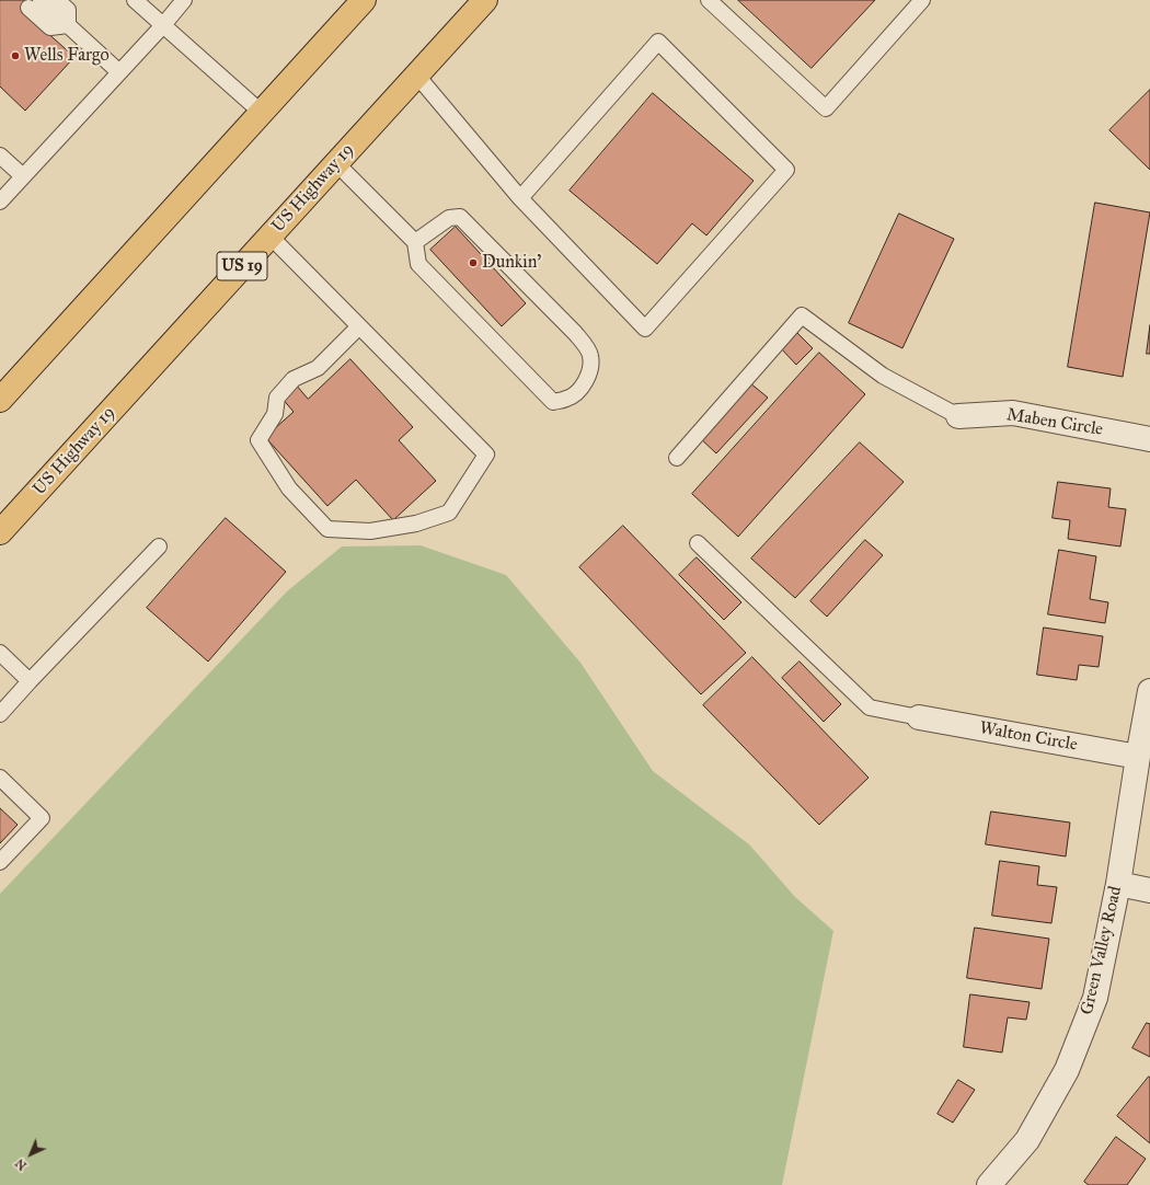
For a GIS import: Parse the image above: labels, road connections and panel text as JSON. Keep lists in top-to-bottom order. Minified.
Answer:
{"streets":{"highway":["US Highway 19","US 19"],"street":["Maben Circle","Walton Circle","Green Valley Road"]},"crossings":[["Walton Circle","Green Valley Road"]],"places":["Wells Fargo","Dunkin'"],"north":"bottom left"}
